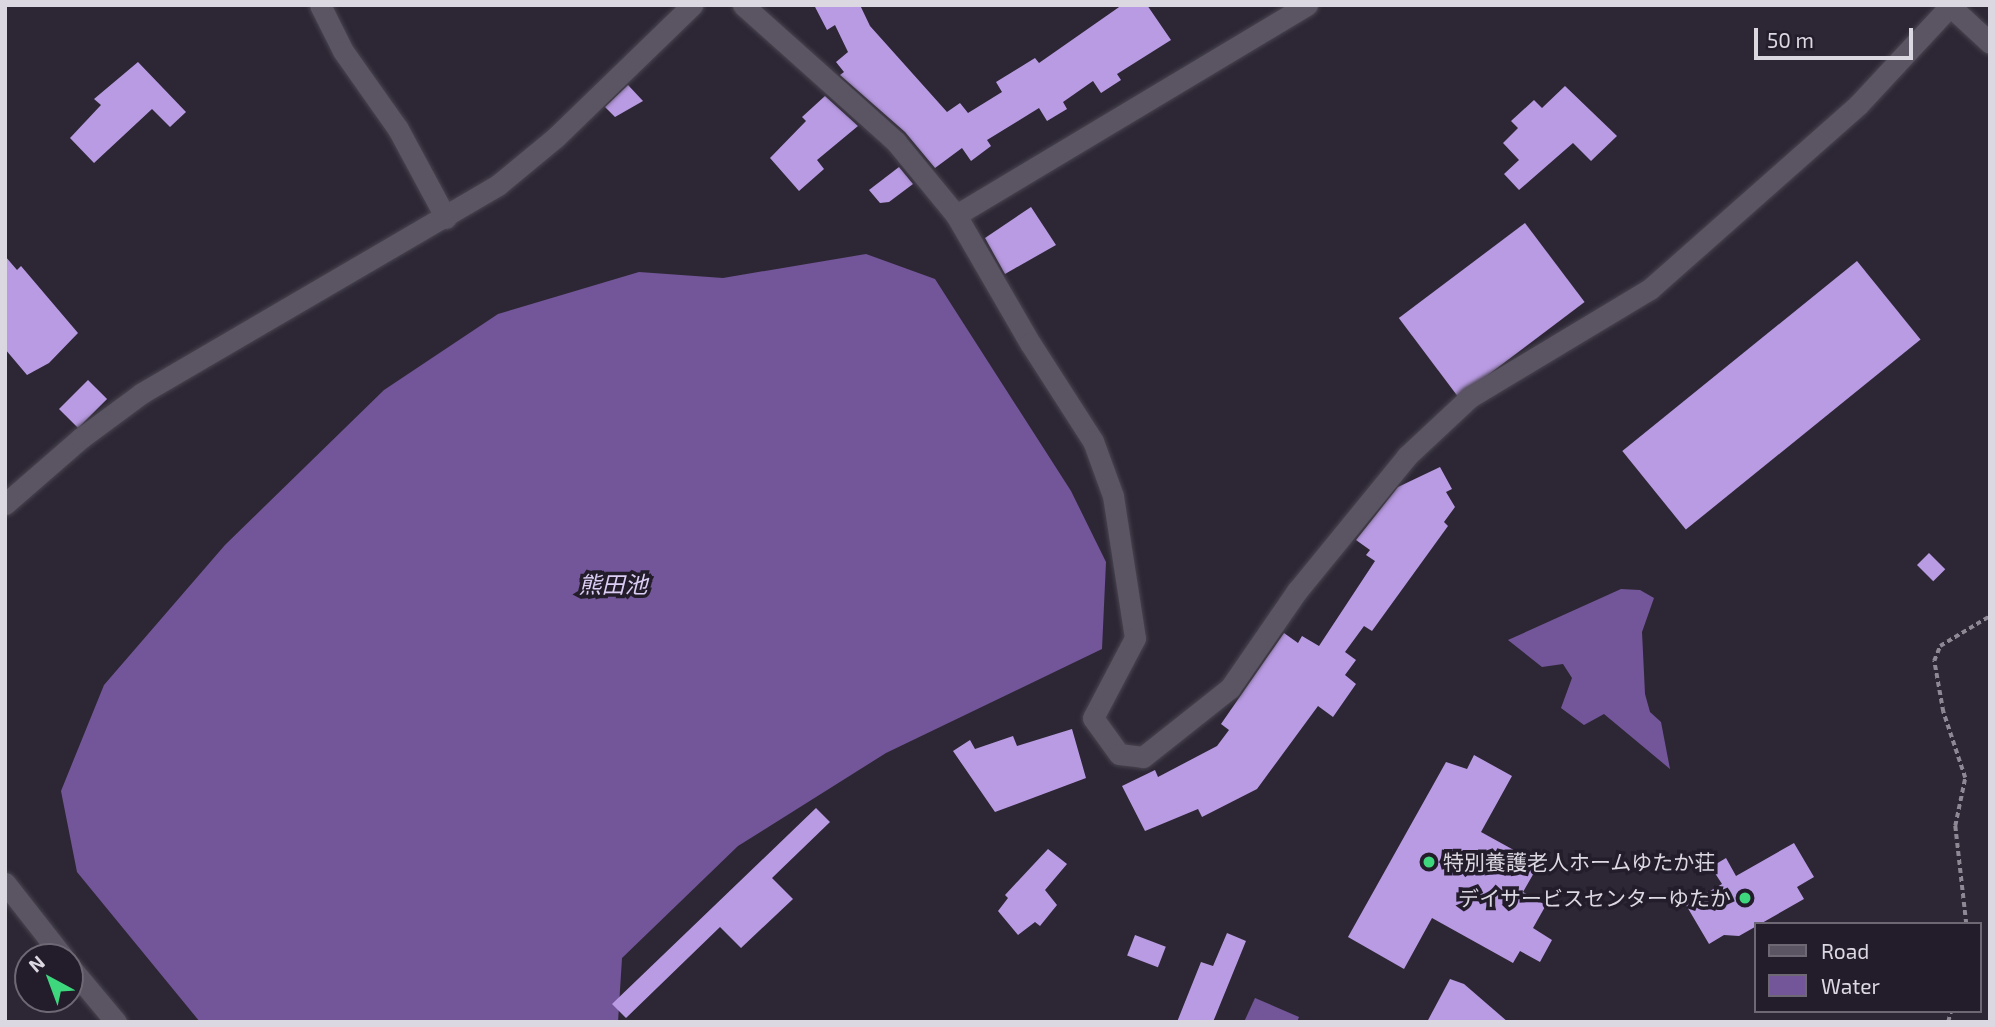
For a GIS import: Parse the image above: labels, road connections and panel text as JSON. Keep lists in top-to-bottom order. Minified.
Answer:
{"water":["熊田池"],"places":["特別養護老人ホームゆたか荘","デイサービスセンターゆたか"],"legend":["Road","Water"],"scale_bar":"50 m","north":"top left"}
